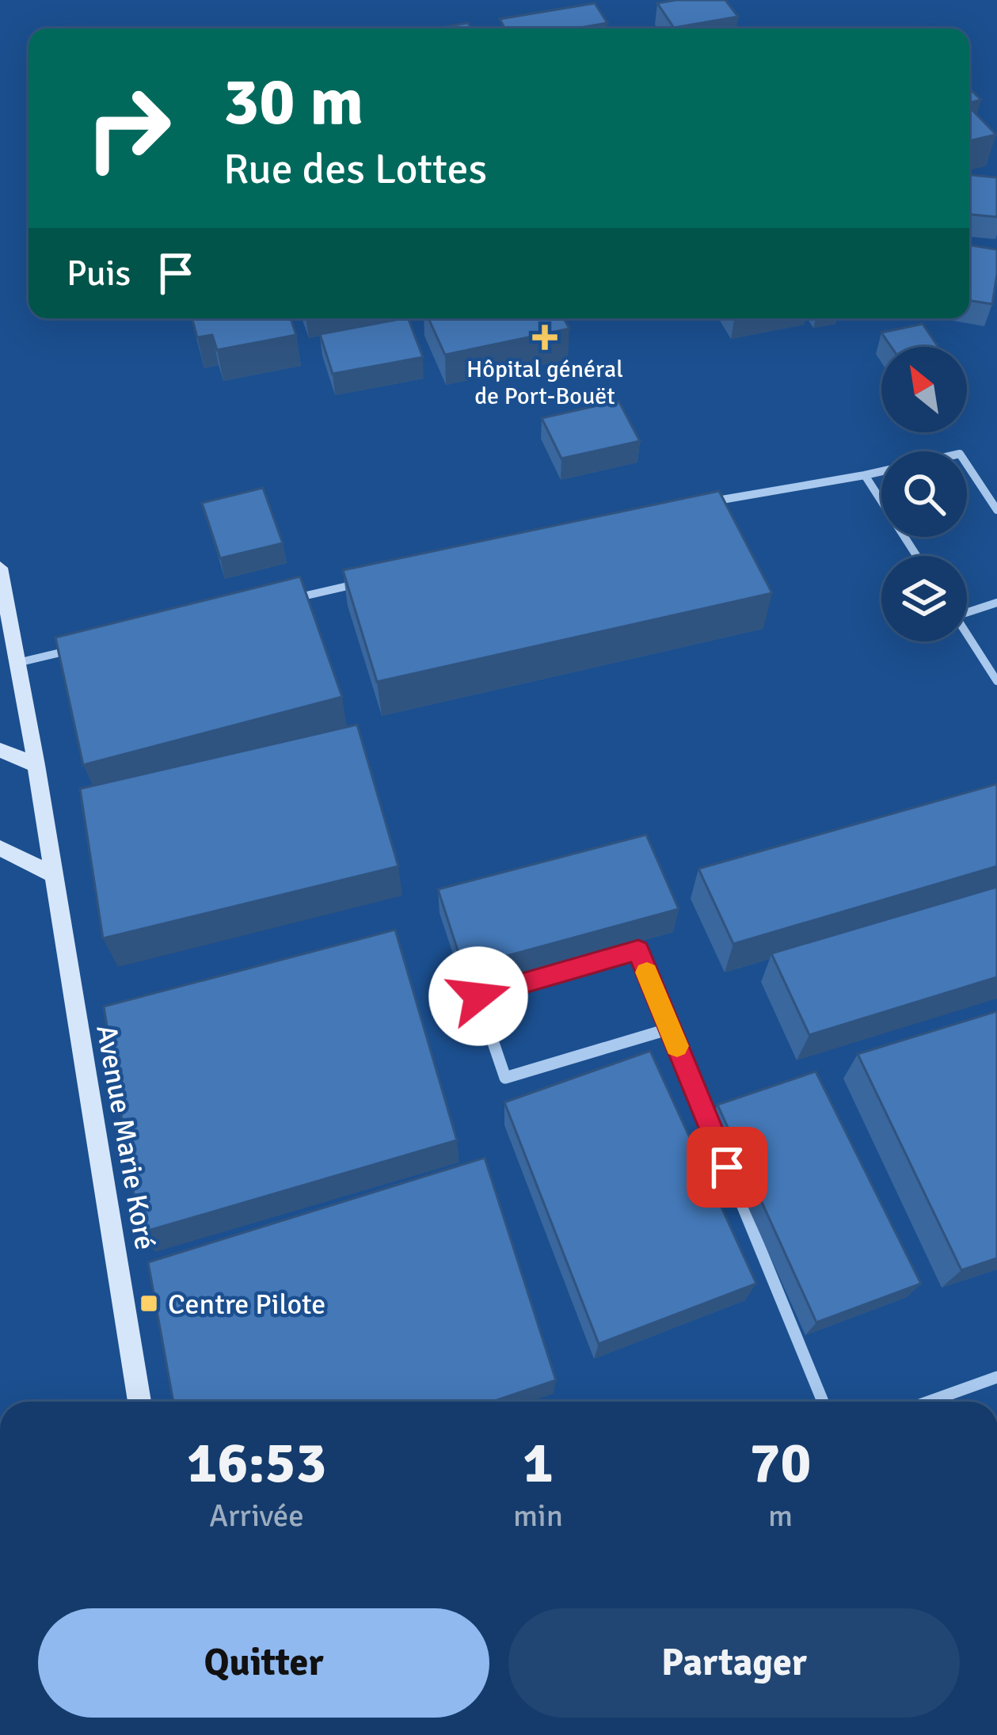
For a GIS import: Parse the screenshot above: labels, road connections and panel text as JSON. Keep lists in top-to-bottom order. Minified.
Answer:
{"streets":{"main road":["Avenue Marie Koré"]},"places":{"health":["Hôpital général de Port-Bouët"],"transit":["Centre Pilote"]},"north":"top left","page":{"turn":["30 m","Rue des Lottes"],"then":"Puis","eta":["16:53","Arrivée","1","min","70","m"],"buttons":["Quitter","Partager"]}}
